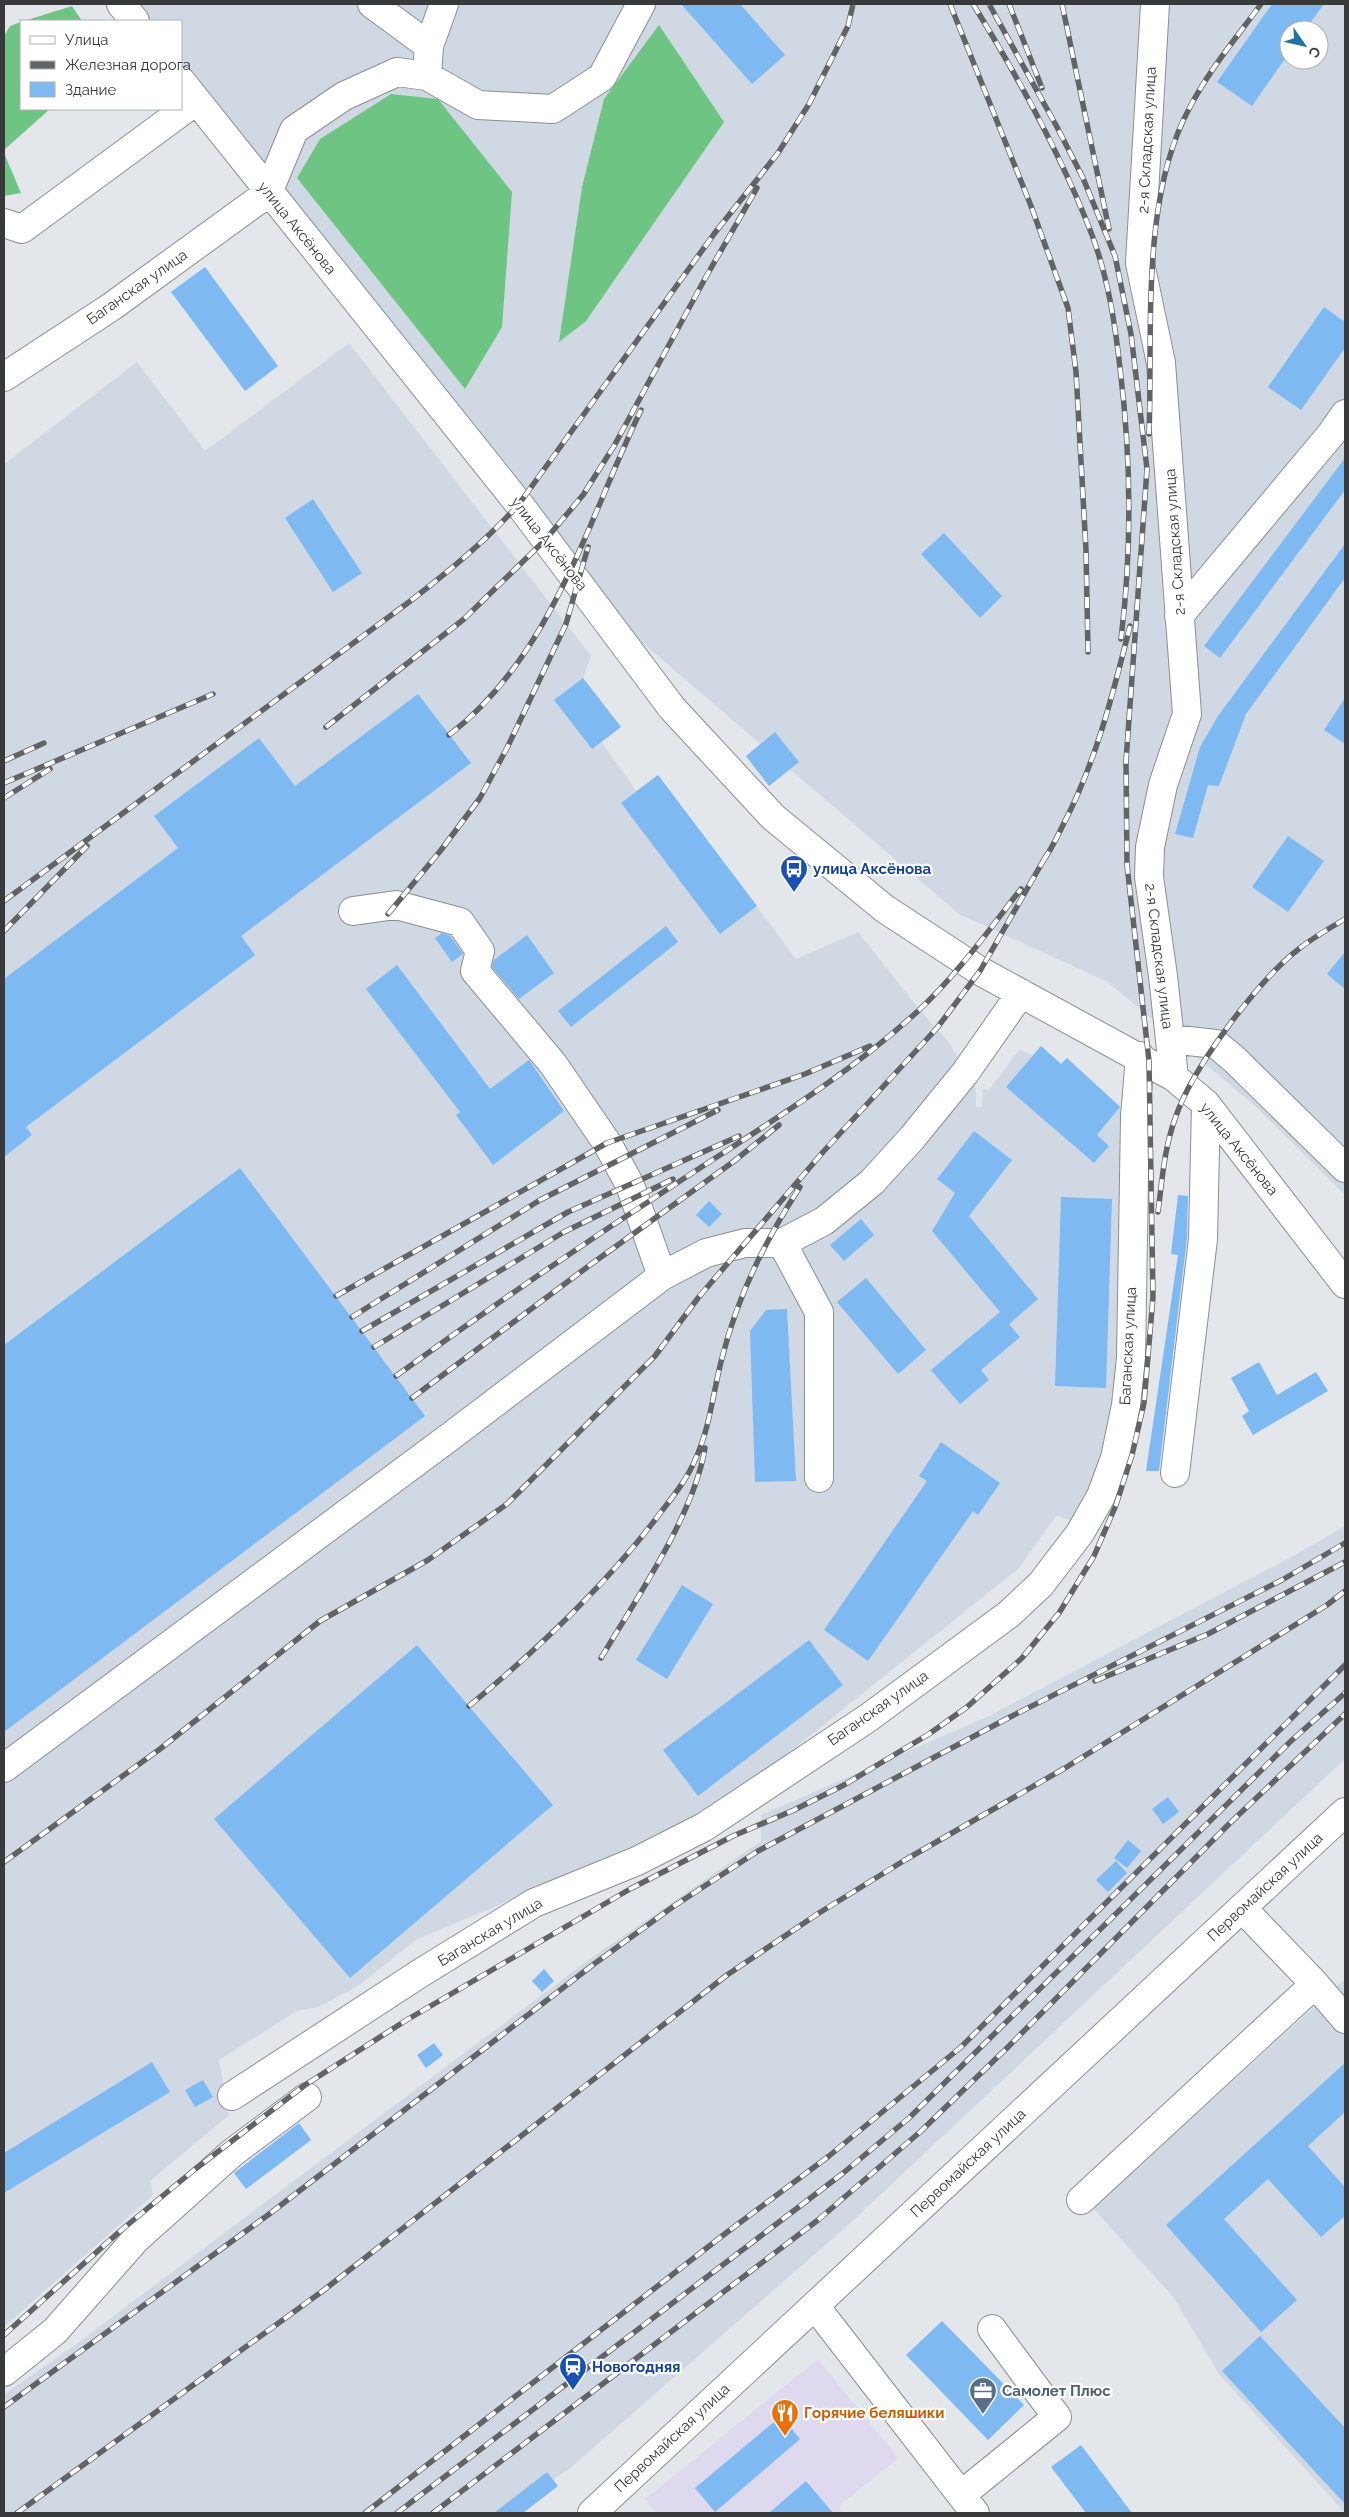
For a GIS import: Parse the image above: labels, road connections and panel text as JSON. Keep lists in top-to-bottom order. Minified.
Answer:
{"streets":{"street":["2-я Складская улица","улица Аксёнова","Баганская улица","Первомайская улица"]},"crossings":[["2-я Складская улица","улица Аксёнова"],["улица Аксёнова","Баганская улица"]],"places":{"bus stop":["улица Аксёнова"],"station":["Новогодняя"],"office":["Самолет Плюс"],"restaurant":["Горячие беляшики"]},"legend":["Улица","Железная дорога","Здание"],"north":"bottom right"}
